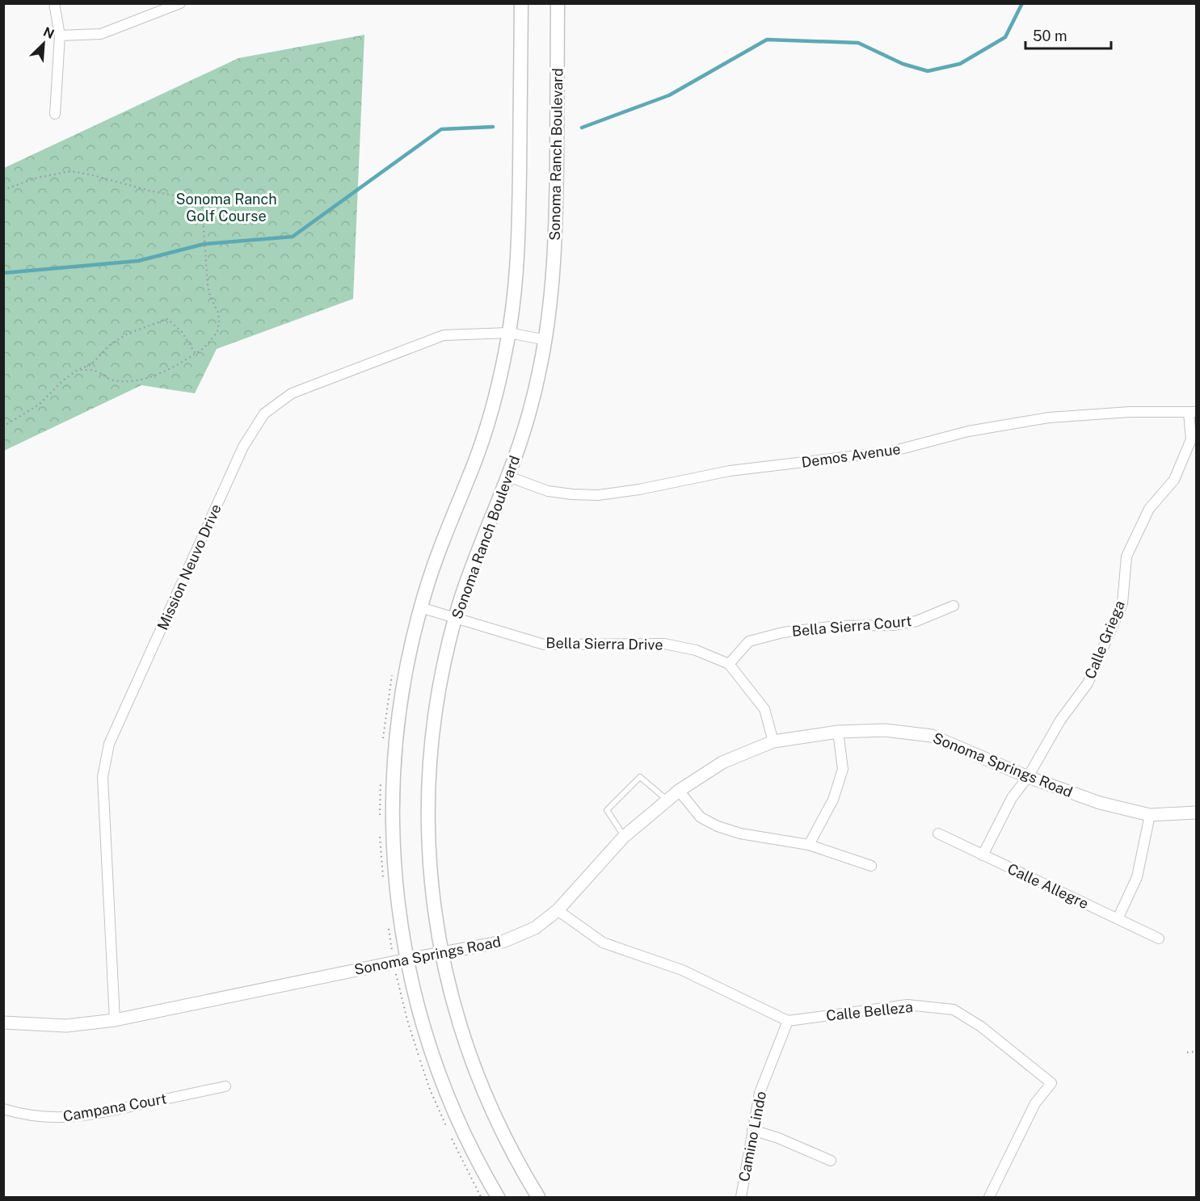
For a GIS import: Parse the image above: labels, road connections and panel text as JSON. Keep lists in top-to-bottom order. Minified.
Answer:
{"streets":{"main road":["Sonoma Ranch Boulevard"],"street":["Demos Avenue","Mission Neuvo Drive","Bella Sierra Court","Calle Griega","Bella Sierra Drive","Sonoma Springs Road","Calle Allegre","Calle Belleza","Campana Court","Camino Lindo"]},"crossings":[["Sonoma Ranch Boulevard","Demos Avenue"],["Sonoma Ranch Boulevard","Mission Neuvo Drive"],["Sonoma Ranch Boulevard","Bella Sierra Drive"],["Sonoma Ranch Boulevard","Sonoma Springs Road"],["Demos Avenue","Calle Griega"],["Mission Neuvo Drive","Sonoma Springs Road"],["Bella Sierra Court","Bella Sierra Drive"],["Calle Griega","Sonoma Springs Road"],["Calle Griega","Calle Allegre"],["Bella Sierra Drive","Sonoma Springs Road"],["Calle Belleza","Camino Lindo"]],"parks":["Sonoma Ranch Golf Course"],"scale_bar":"50 m","north":"top right"}
